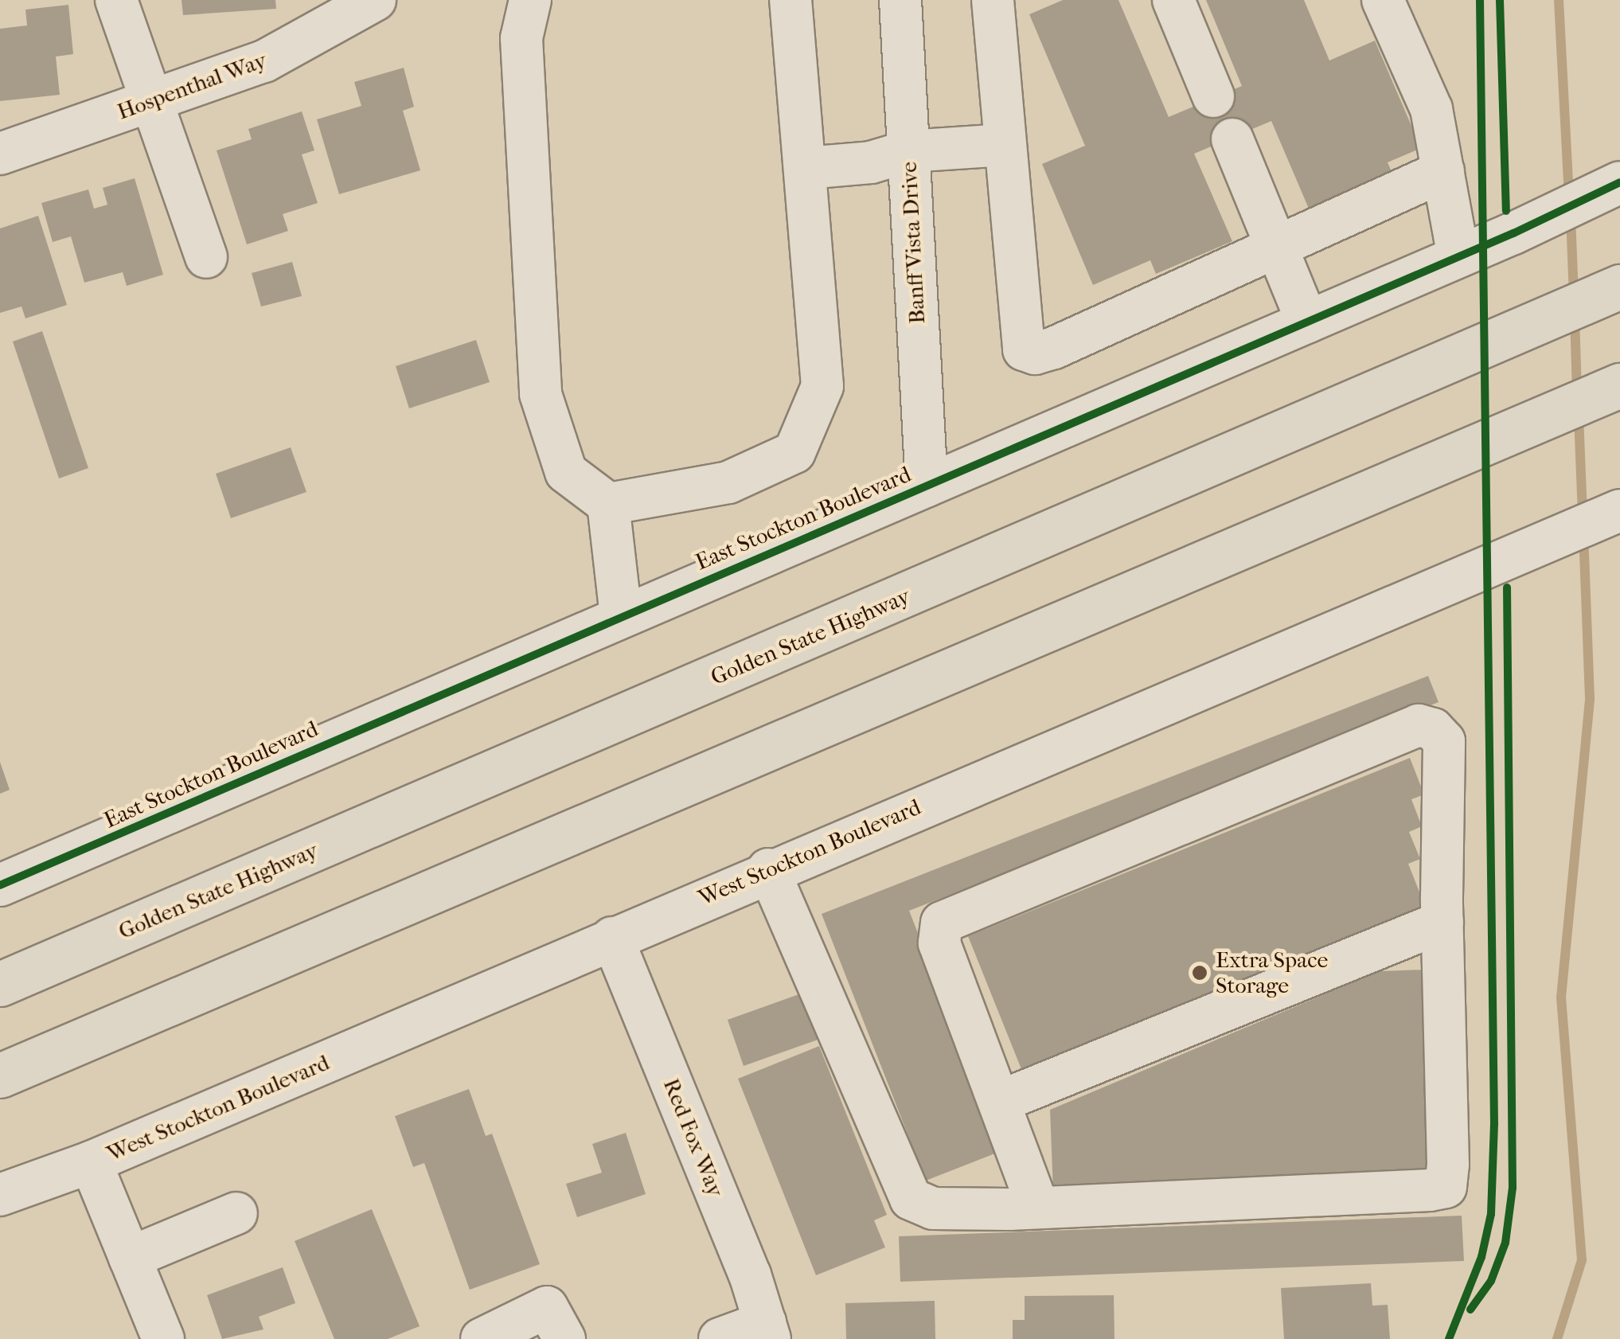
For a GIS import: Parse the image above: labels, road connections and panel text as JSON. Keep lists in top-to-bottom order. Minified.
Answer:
{"streets":{"highway":["Golden State Highway"],"street":["Hospenthal Way","Banff Vista Drive","East Stockton Boulevard","West Stockton Boulevard","Red Fox Way"]},"crossings":[["Banff Vista Drive","East Stockton Boulevard"],["West Stockton Boulevard","Red Fox Way"]],"places":["Extra Space Storage"]}
